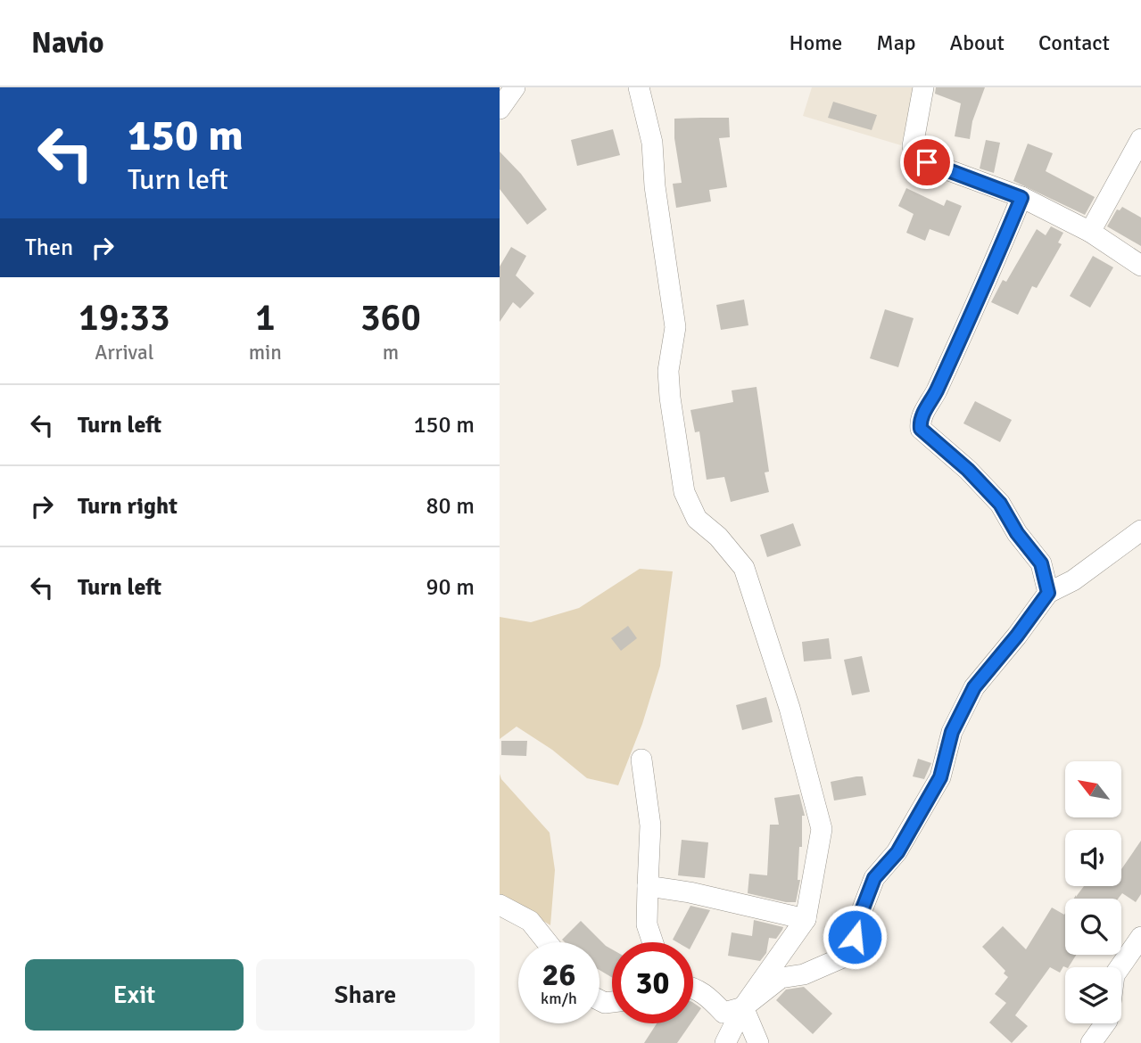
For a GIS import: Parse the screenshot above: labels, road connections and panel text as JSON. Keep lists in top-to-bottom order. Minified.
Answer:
{"north":"top left","page":{"header":"Navio","nav":["Home","Map","About","Contact"],"turn":["150 m","Turn left"],"then":"Then","eta":["19:33","Arrival","1","min","360","m"],"list":[{"name":"Turn left","value":"150 m"},{"name":"Turn right","value":"80 m"},{"name":"Turn left","value":"90 m"}],"speed":"26 km/h","limit":"30","buttons":["Exit","Share"]}}
